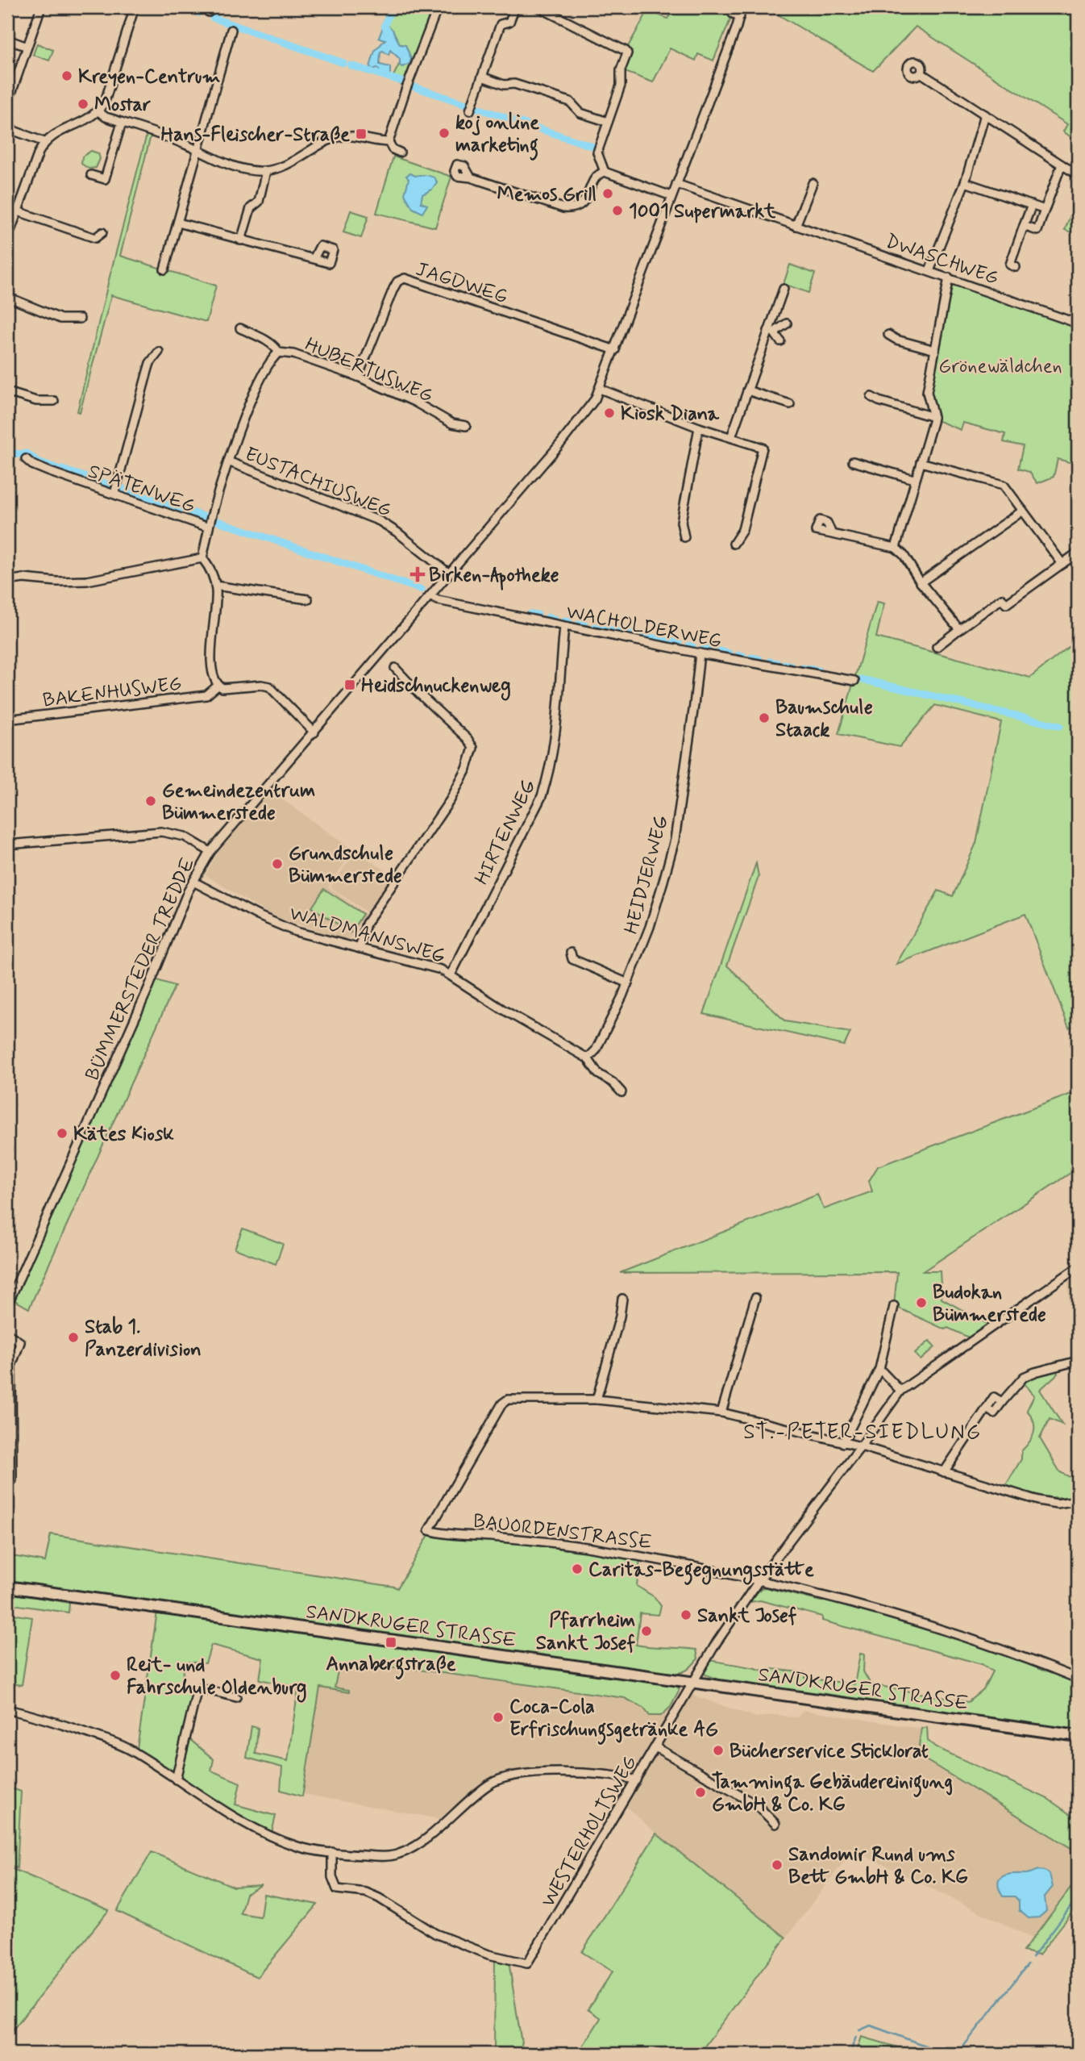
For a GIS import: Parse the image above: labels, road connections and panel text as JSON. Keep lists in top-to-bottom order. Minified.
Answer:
{"streets":{"street":["DWASCHWEG","JAGDWEG","HUBERTUSWEG","EUSTACHIUSWEG","SPÄTENWEG","WACHOLDERWEG","BAKENHUSWEG","HIRTENWEG","HEIDJERWEG","WALDMANNSWEG","BÜMMERSTEDER TREDDE","BAUORDENSTRASSE","SANDKRUGER STRASSE","WESTERHOLTSWEG"]},"crossings":[["DWASCHWEG","BÜMMERSTEDER TREDDE"],["JAGDWEG","HUBERTUSWEG"],["JAGDWEG","BÜMMERSTEDER TREDDE"],["HUBERTUSWEG","EUSTACHIUSWEG"],["HUBERTUSWEG","SPÄTENWEG"],["EUSTACHIUSWEG","BÜMMERSTEDER TREDDE"],["WACHOLDERWEG","HIRTENWEG"],["WACHOLDERWEG","HEIDJERWEG"],["WACHOLDERWEG","BÜMMERSTEDER TREDDE"],["HIRTENWEG","WALDMANNSWEG"],["HEIDJERWEG","WALDMANNSWEG"],["WALDMANNSWEG","BÜMMERSTEDER TREDDE"],["BAUORDENSTRASSE","WESTERHOLTSWEG"],["SANDKRUGER STRASSE","WESTERHOLTSWEG"]],"districts":["ST.-PETER-SIEDLUNG"],"parks":["Grönewäldchen"],"places":{"other":["Kreyen-Centrum","Mostar","koj online marketing","Memos Grill","1001 Supermarkt","Kiosk Diana","Baumschule Staack","Gemeindezentrum Bümmerstede","Grundschule Bümmerstede","Kätes Kiosk","Budokan Bümmerstede","Stab 1. Panzerdivision","Caritas-Begegnungsstätte","Sankt Josef","Pfarrheim Sankt Josef","Reit- und Fahrschule Oldenburg","Coca-Cola Erfrischungsgetränke AG","Bücherservice Sticklorat","Tamminga Gebäudereinigung GmbH & Co. KG","Sandomir Rund ums Bett GmbH & Co. KG"],"transit":["Hans-Fleischer-Straße","Heidschnuckenweg","Annabergstraße"],"health":["Birken-Apotheke"]}}
